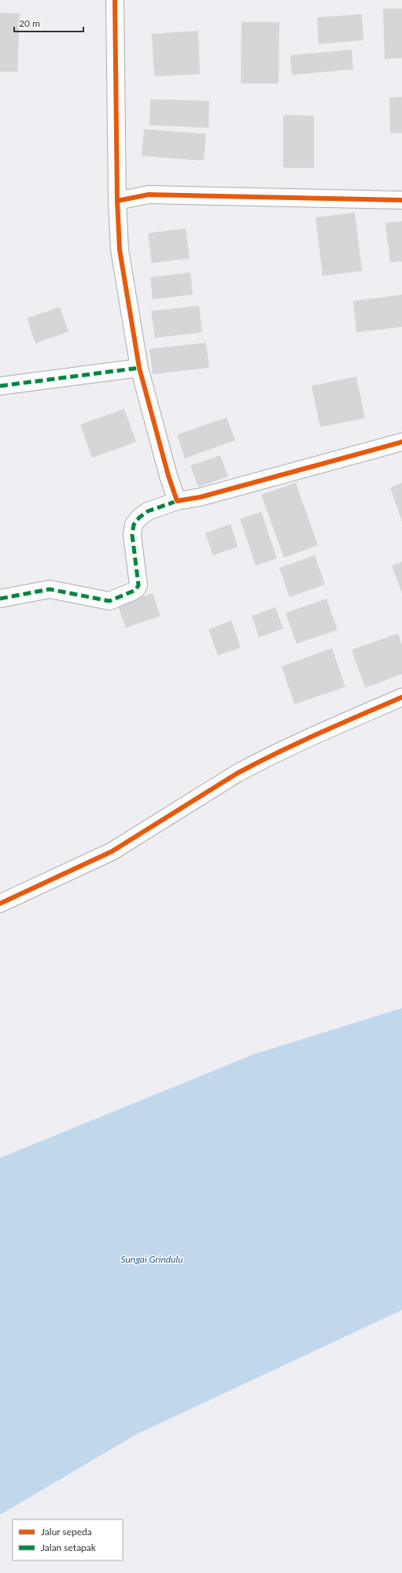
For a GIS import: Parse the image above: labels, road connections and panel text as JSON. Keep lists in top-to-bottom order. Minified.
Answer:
{"water":["Sungai Grindulu"],"legend":["Jalur sepeda","Jalan setapak"],"scale_bar":"20 m"}
